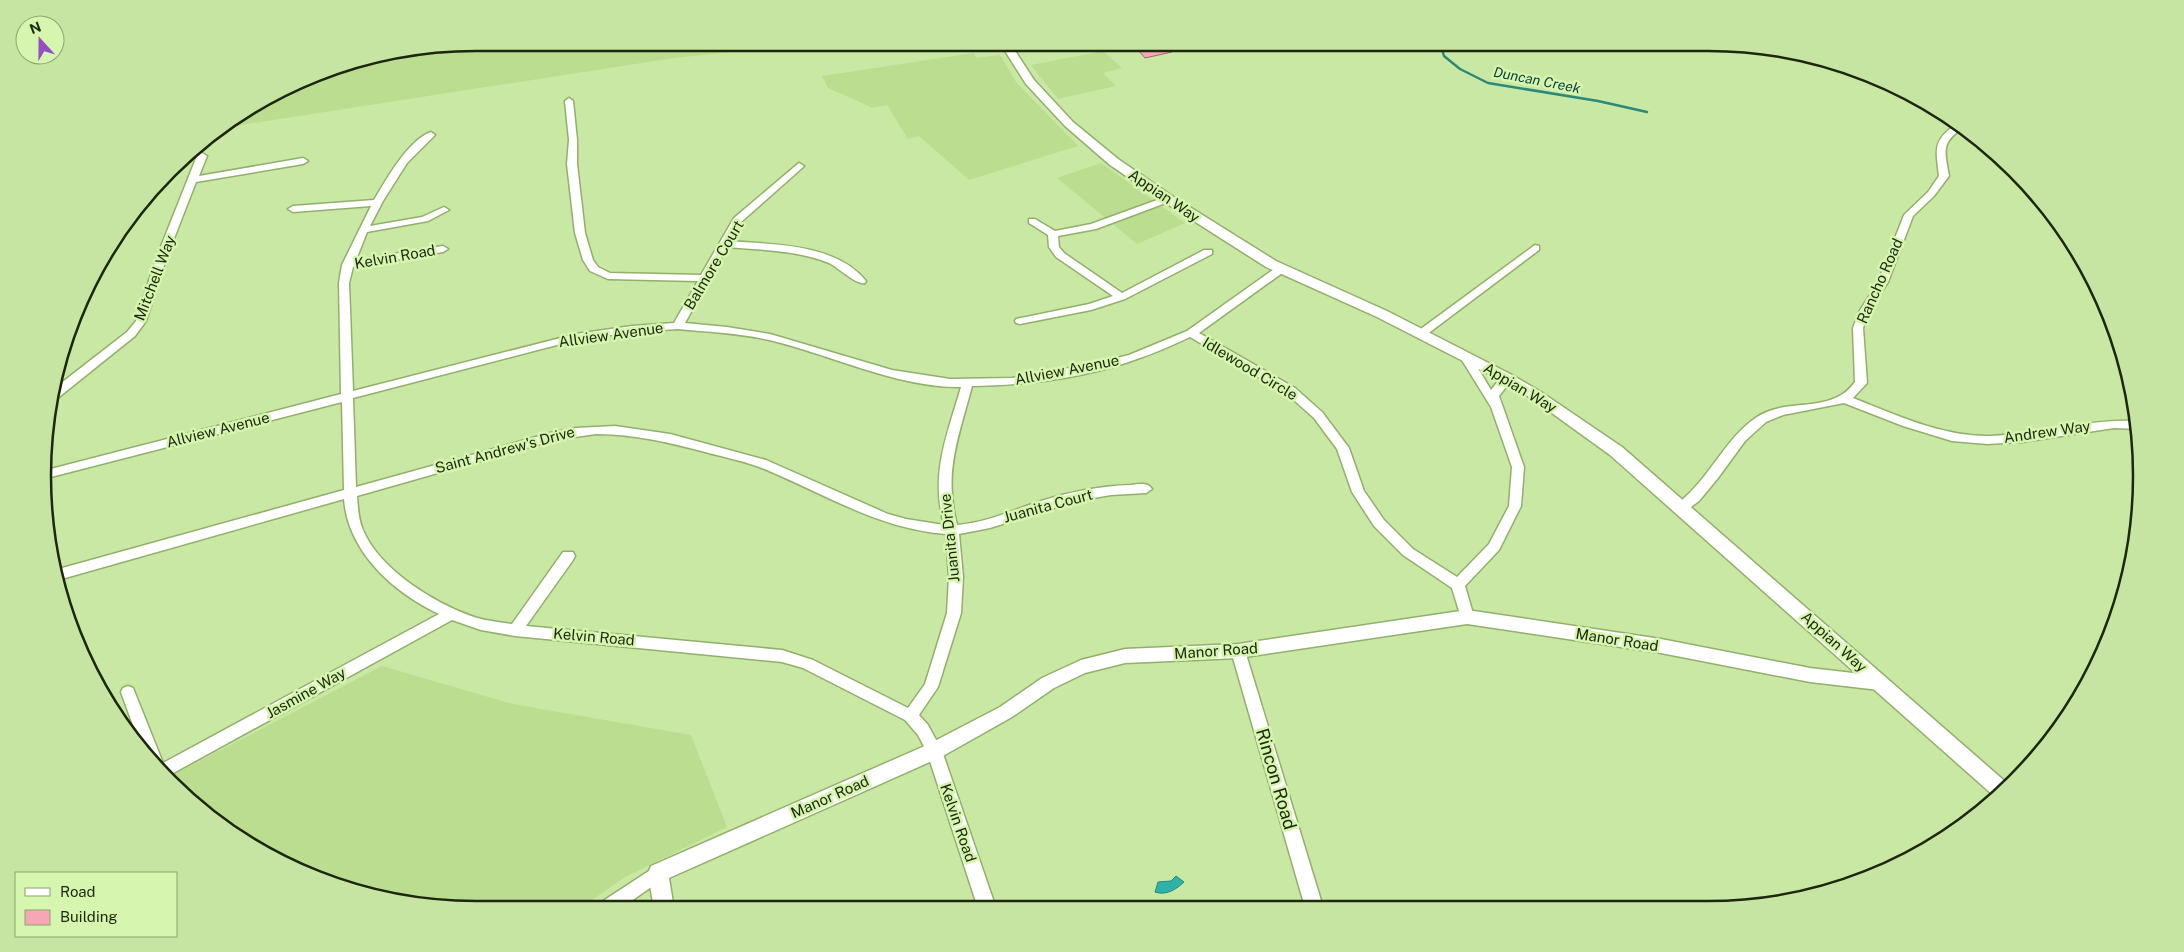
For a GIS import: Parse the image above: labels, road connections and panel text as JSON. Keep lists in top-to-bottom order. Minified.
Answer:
{"streets":{"main road":["Appian Way"],"street":["Kelvin Road","Balmore Court","Mitchell Way","Rancho Road","Allview Avenue","Idlewood Circle","Andrew Way","Saint Andrew's Drive","Juanita Court","Juanita Drive","Manor Road","Jasmine Way","Rincon Road"]},"crossings":[["Appian Way","Allview Avenue"],["Appian Way","Manor Road"],["Kelvin Road","Allview Avenue"],["Kelvin Road","Saint Andrew's Drive"],["Kelvin Road","Juanita Drive"],["Kelvin Road","Manor Road"],["Kelvin Road","Jasmine Way"],["Balmore Court","Allview Avenue"],["Rancho Road","Andrew Way"],["Allview Avenue","Idlewood Circle"],["Allview Avenue","Juanita Drive"],["Saint Andrew's Drive","Juanita Court"],["Saint Andrew's Drive","Juanita Drive"],["Juanita Court","Juanita Drive"],["Manor Road","Rincon Road"]],"water":["Duncan Creek"],"legend":["Road","Building"],"north":"top"}
